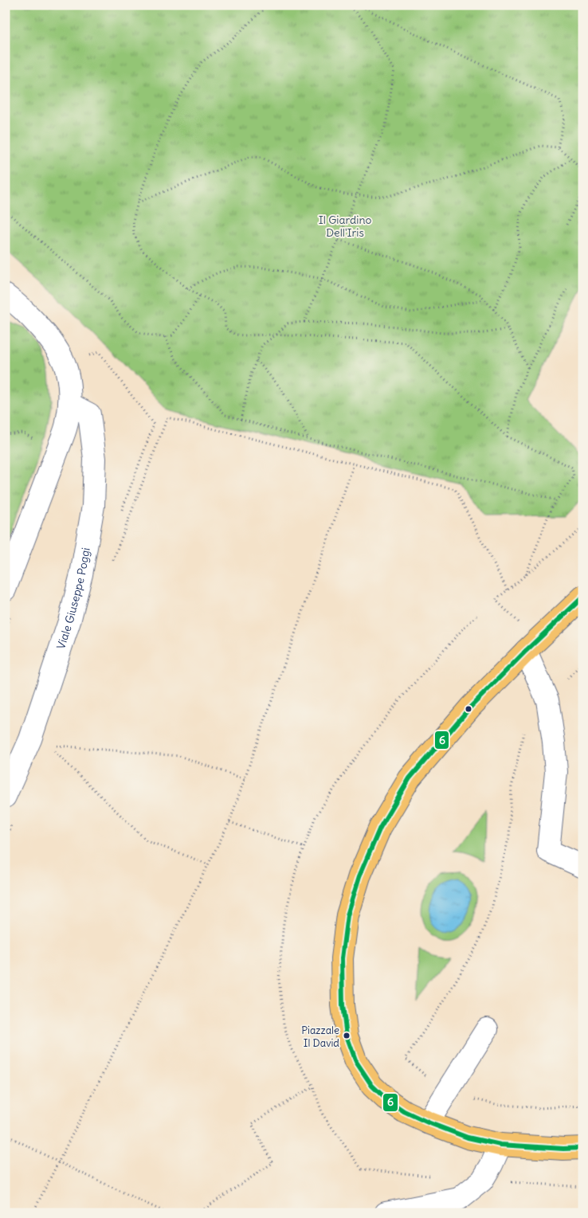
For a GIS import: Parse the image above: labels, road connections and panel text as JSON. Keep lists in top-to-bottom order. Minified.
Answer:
{"streets":{"street":["Viale Giuseppe Poggi"]},"parks":["Il Giardino Dell'Iris"],"places":["Piazzale Il David"],"lines":["transit line 6"]}
